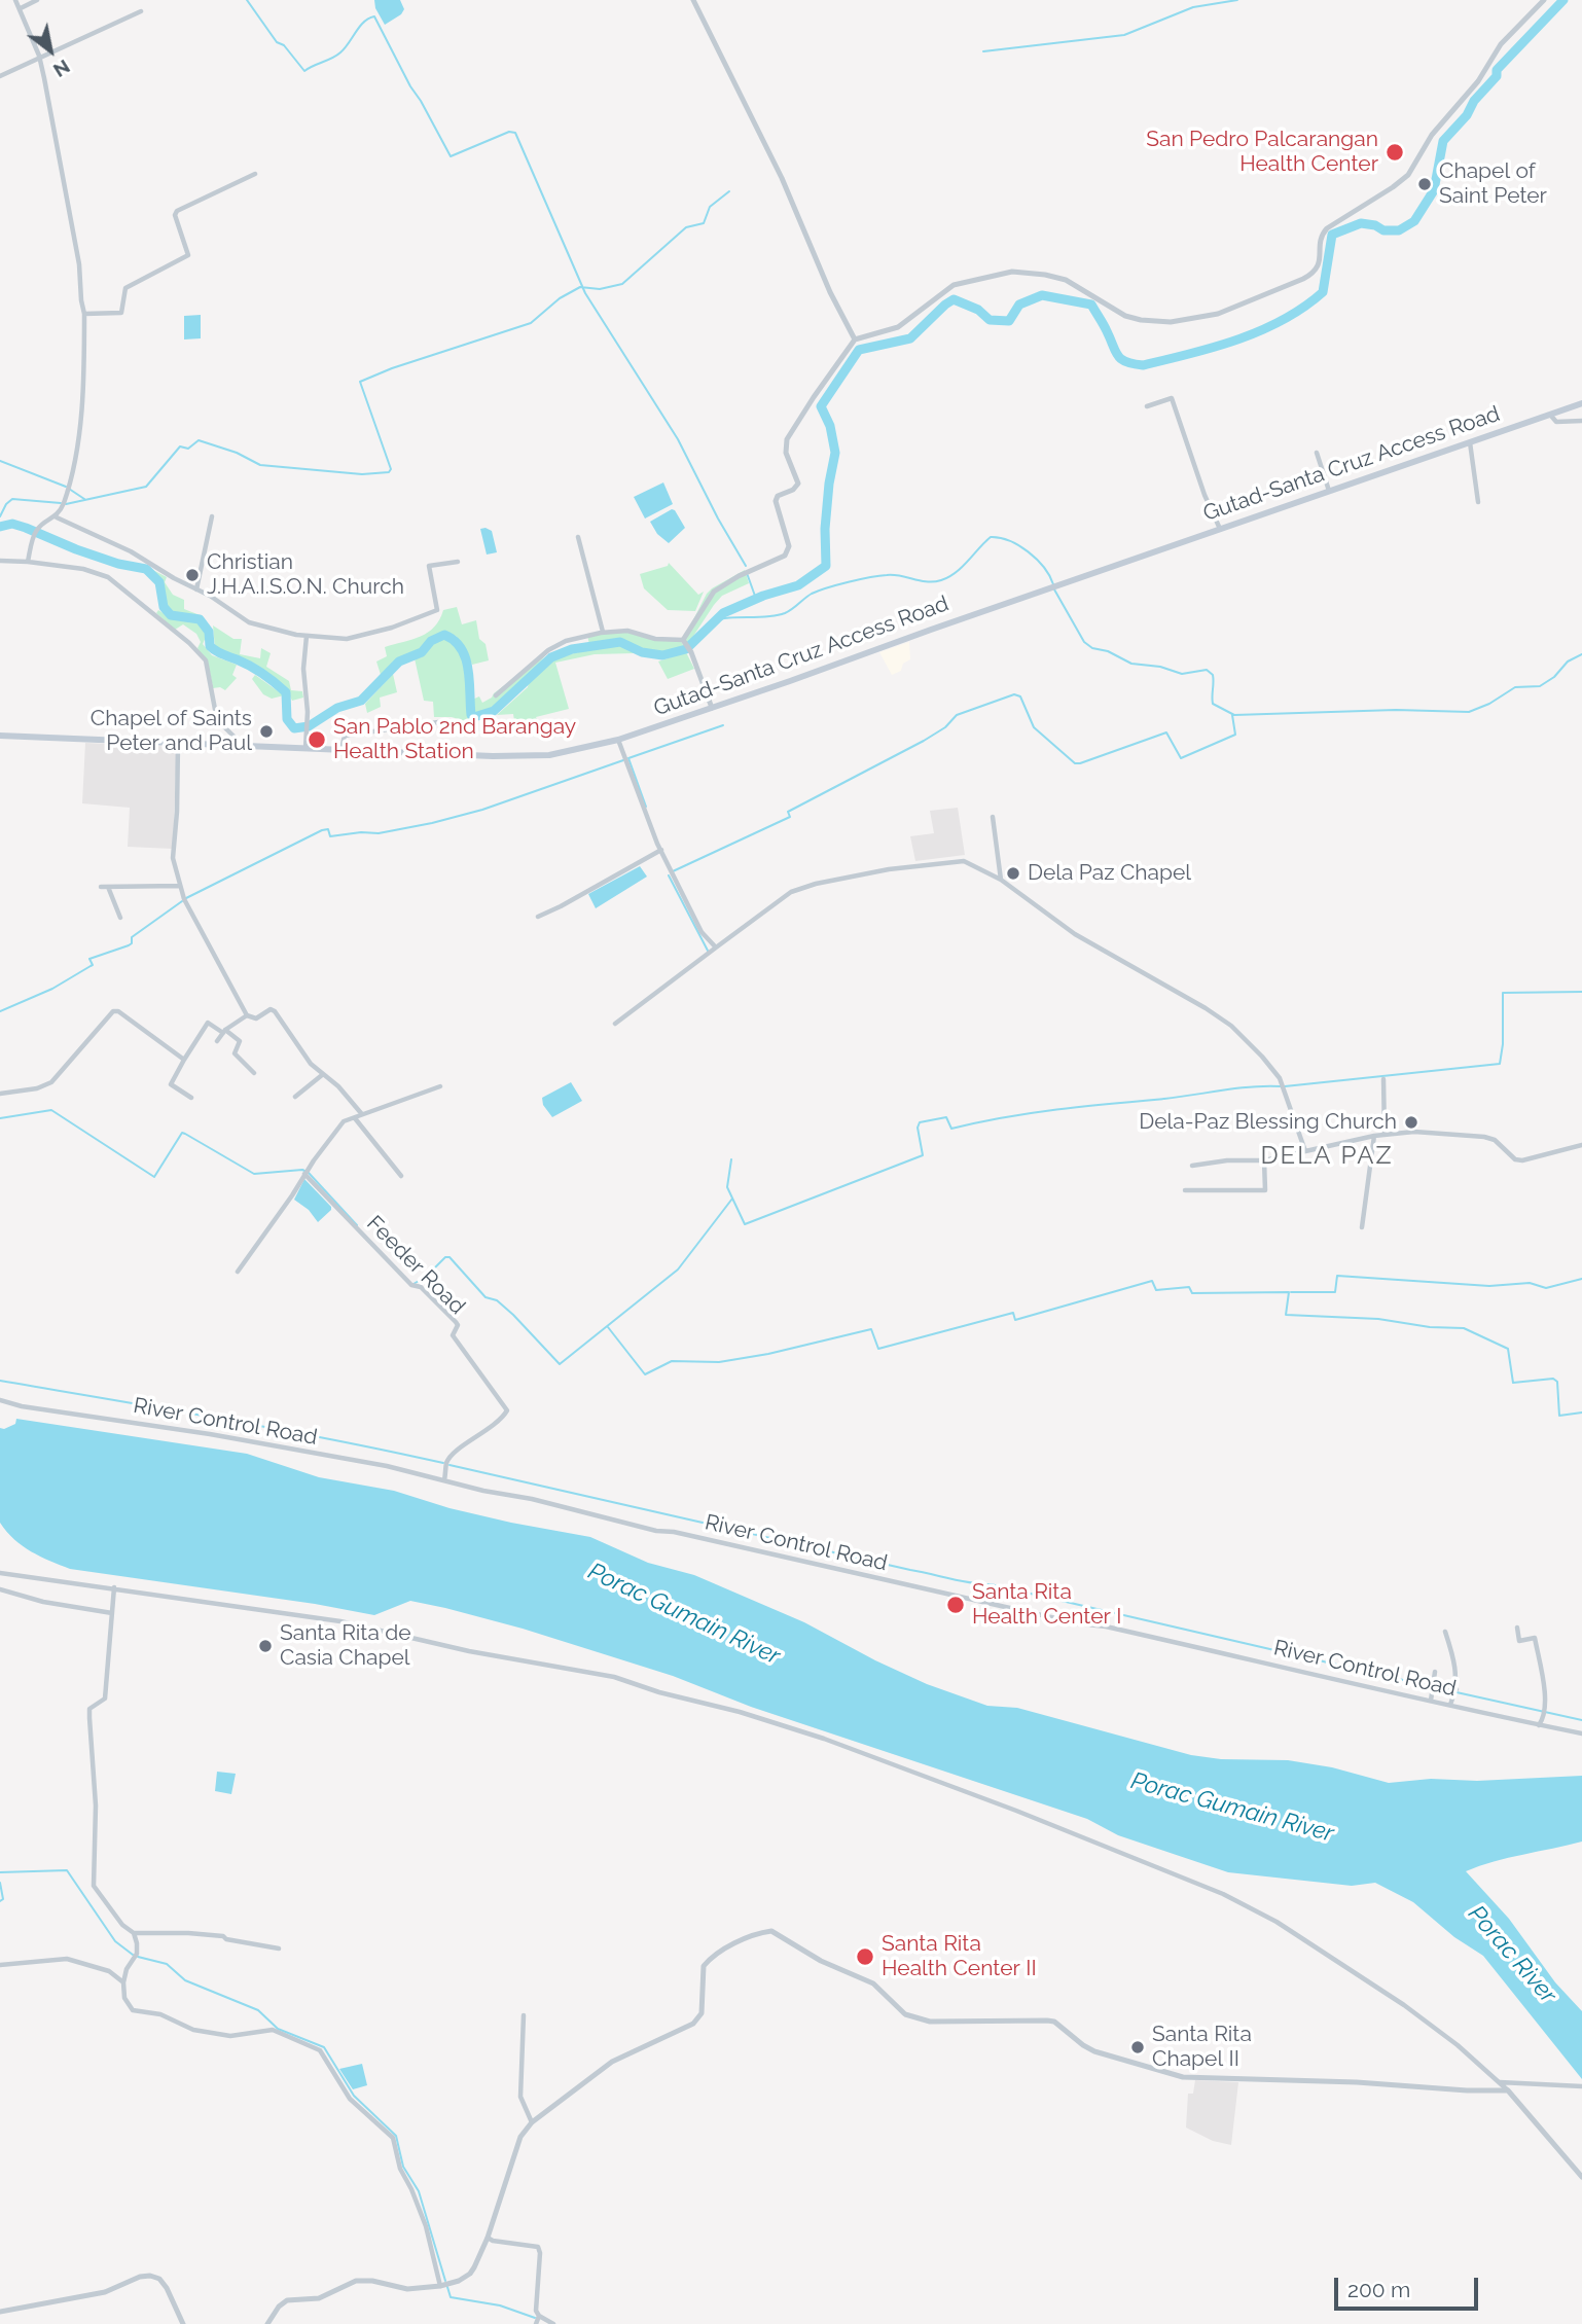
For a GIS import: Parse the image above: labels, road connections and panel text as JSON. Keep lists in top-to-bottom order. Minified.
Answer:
{"streets":{"main road":["Gutad-Santa Cruz Access Road"],"street":["Feeder Road","River Control Road"]},"crossings":[["Feeder Road","River Control Road"]],"districts":["DELA PAZ"],"water":["Porac Gumain River","Porac River"],"places":["San Pedro Palcarangan Health Center","Chapel of Saint Peter","Christian J.H.A.I.S.O.N. Church","Chapel of Saints Peter and Paul","San Pablo 2nd Barangay Health Station","Dela Paz Chapel","Dela-Paz Blessing Church","Santa Rita Health Center I","Santa Rita de Casia Chapel","Santa Rita Health Center II","Santa Rita Chapel II"],"scale_bar":"200 m","north":"bottom right"}
